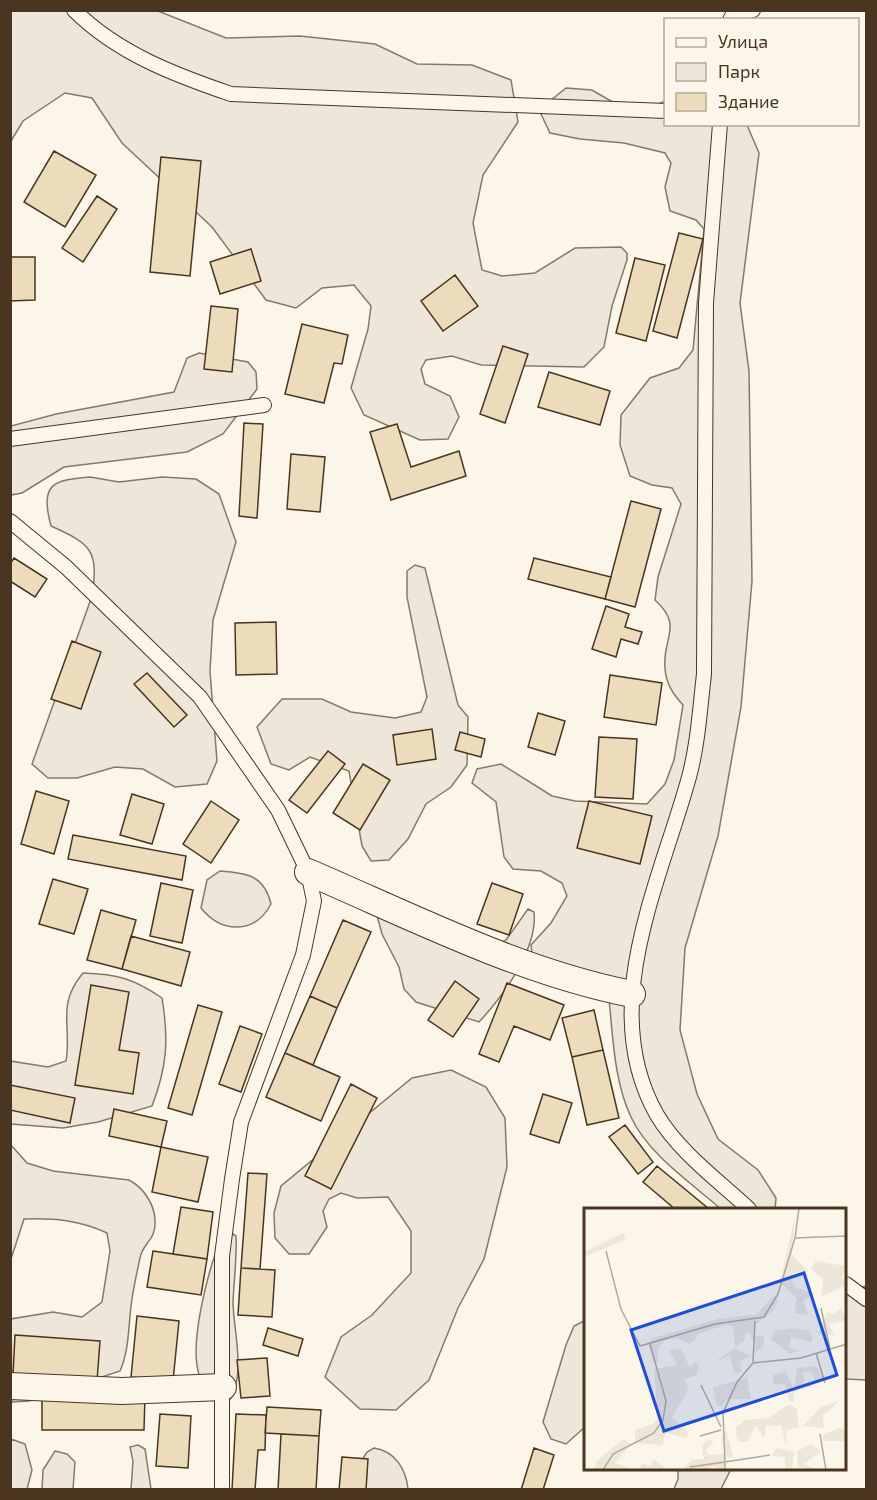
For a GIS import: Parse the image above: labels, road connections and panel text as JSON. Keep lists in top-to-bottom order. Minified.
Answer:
{"legend":["Улица","Парк","Здание"]}
